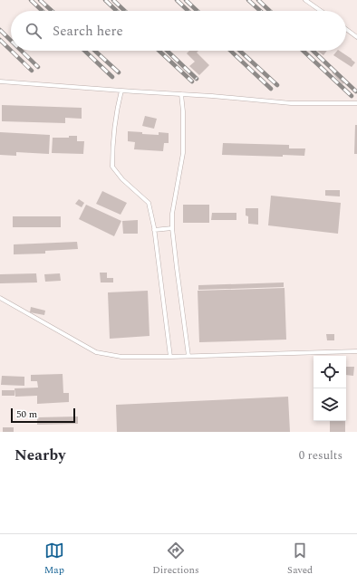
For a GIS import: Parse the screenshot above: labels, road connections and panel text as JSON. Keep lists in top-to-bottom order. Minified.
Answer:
{"scale_bar":"50 m","page":{"search":"Search here","scale":"50 m","heading":["Nearby","0 results"],"nav":["Map","Directions","Saved"]}}
